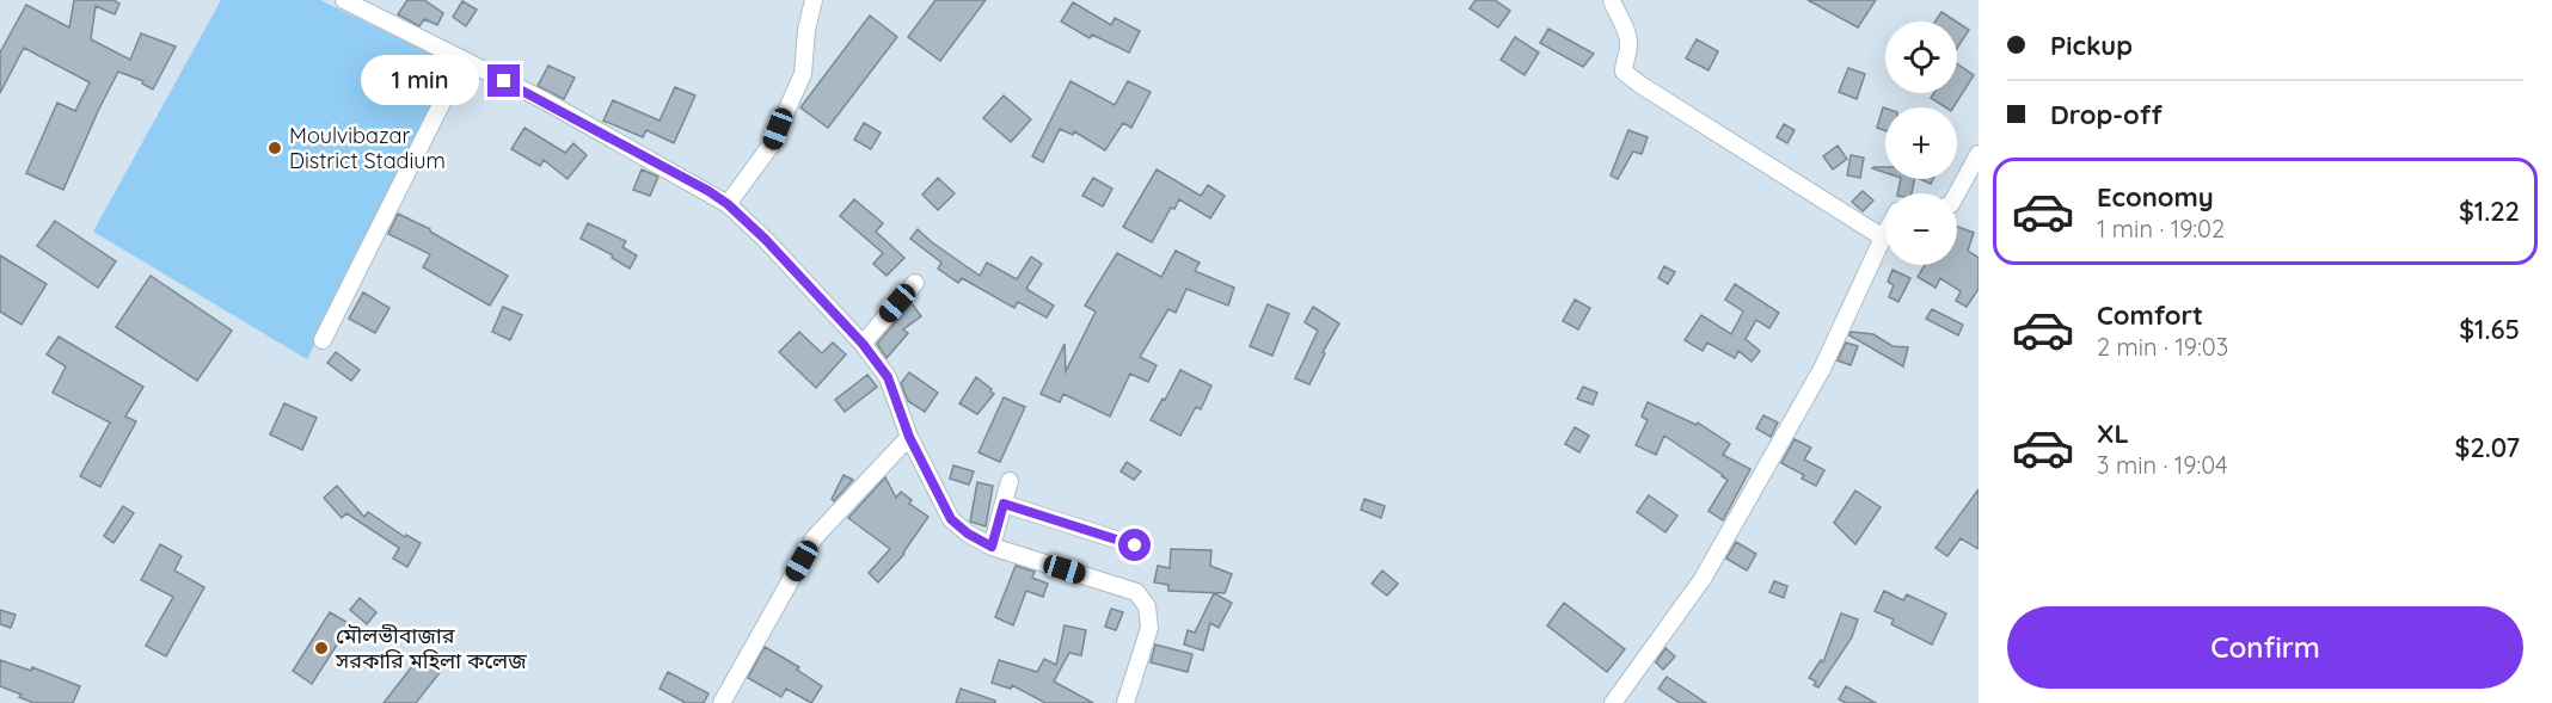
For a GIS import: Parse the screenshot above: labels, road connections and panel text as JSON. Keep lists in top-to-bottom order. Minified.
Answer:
{"places":["Moulvibazar District Stadium","মৌলভীবাজার সরকারি মহিলা কলেজ"],"page":{"banner":["Pickup","Drop-off"],"map_buttons":["+","−"],"bubble":"1 min","list":[{"name":"Economy","note":"1 min · 19:02","value":"$1.22"},{"name":"Comfort","note":"2 min · 19:03","value":"$1.65"},{"name":"XL","note":"3 min · 19:04","value":"$2.07"}],"buttons":"Confirm"}}
